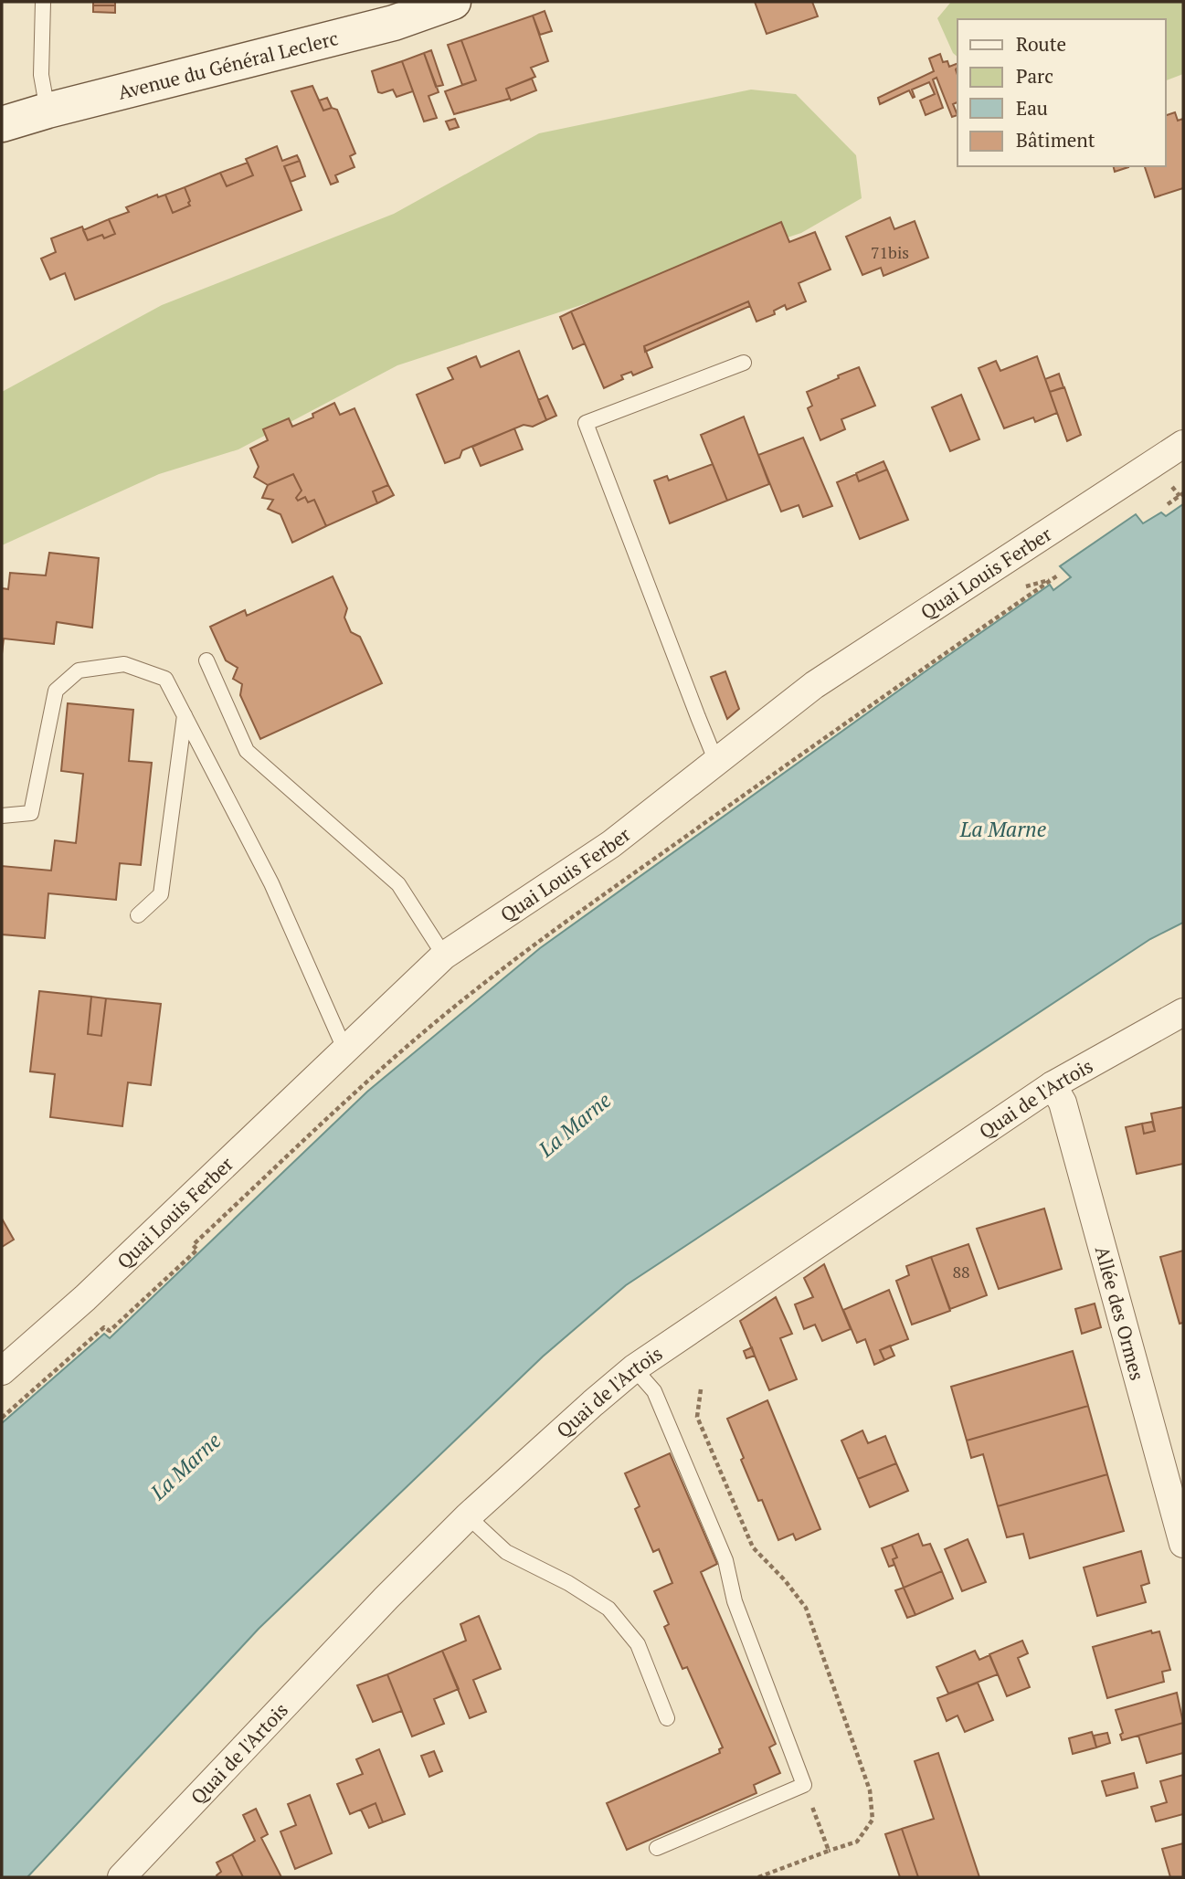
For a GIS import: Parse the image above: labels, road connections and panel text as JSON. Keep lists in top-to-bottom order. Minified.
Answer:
{"streets":{"main road":["Avenue du Général Leclerc"],"street":["Quai Louis Ferber","Quai de l'Artois","Allée des Ormes"]},"crossings":[["Quai de l'Artois","Allée des Ormes"]],"water":["La Marne"],"house_numbers":["71bis","88"],"legend":["Route","Parc","Eau","Bâtiment"]}
